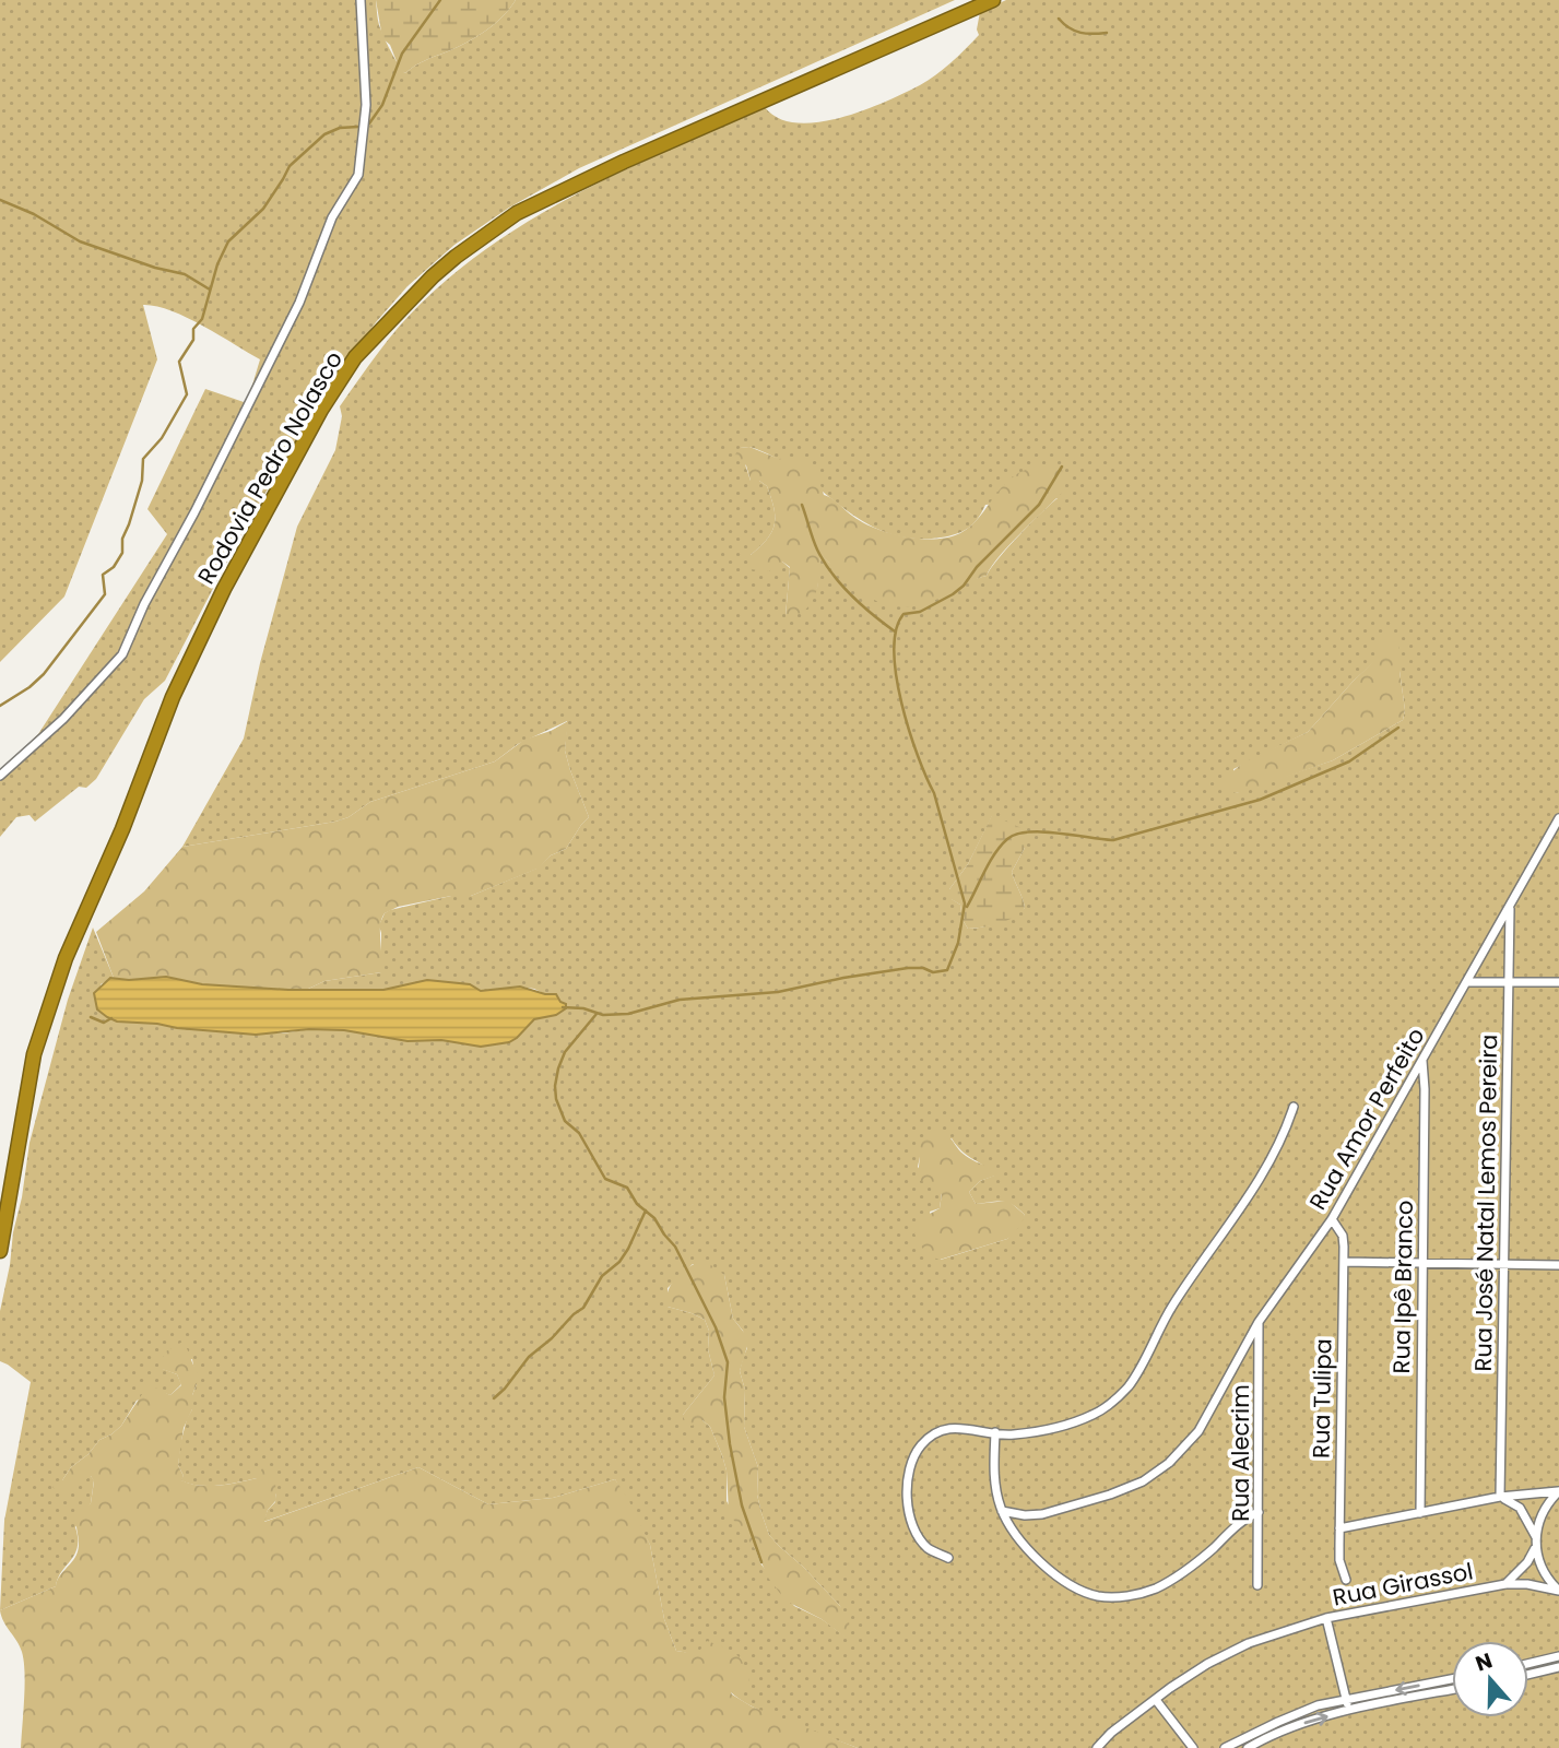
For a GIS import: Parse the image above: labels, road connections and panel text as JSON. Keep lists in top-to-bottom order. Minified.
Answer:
{"streets":{"highway":["Rodovia Pedro Nolasco"],"street":["Rua Amor Perfeito","Rua José Natal Lemos Pereira","Rua Ipê Branco","Rua Tulipa","Rua Alecrim","Rua Girassol"]},"crossings":[["Rua Amor Perfeito","Rua José Natal Lemos Pereira"],["Rua Amor Perfeito","Rua Ipê Branco"],["Rua Amor Perfeito","Rua Tulipa"],["Rua Amor Perfeito","Rua Alecrim"]],"north":"top"}
